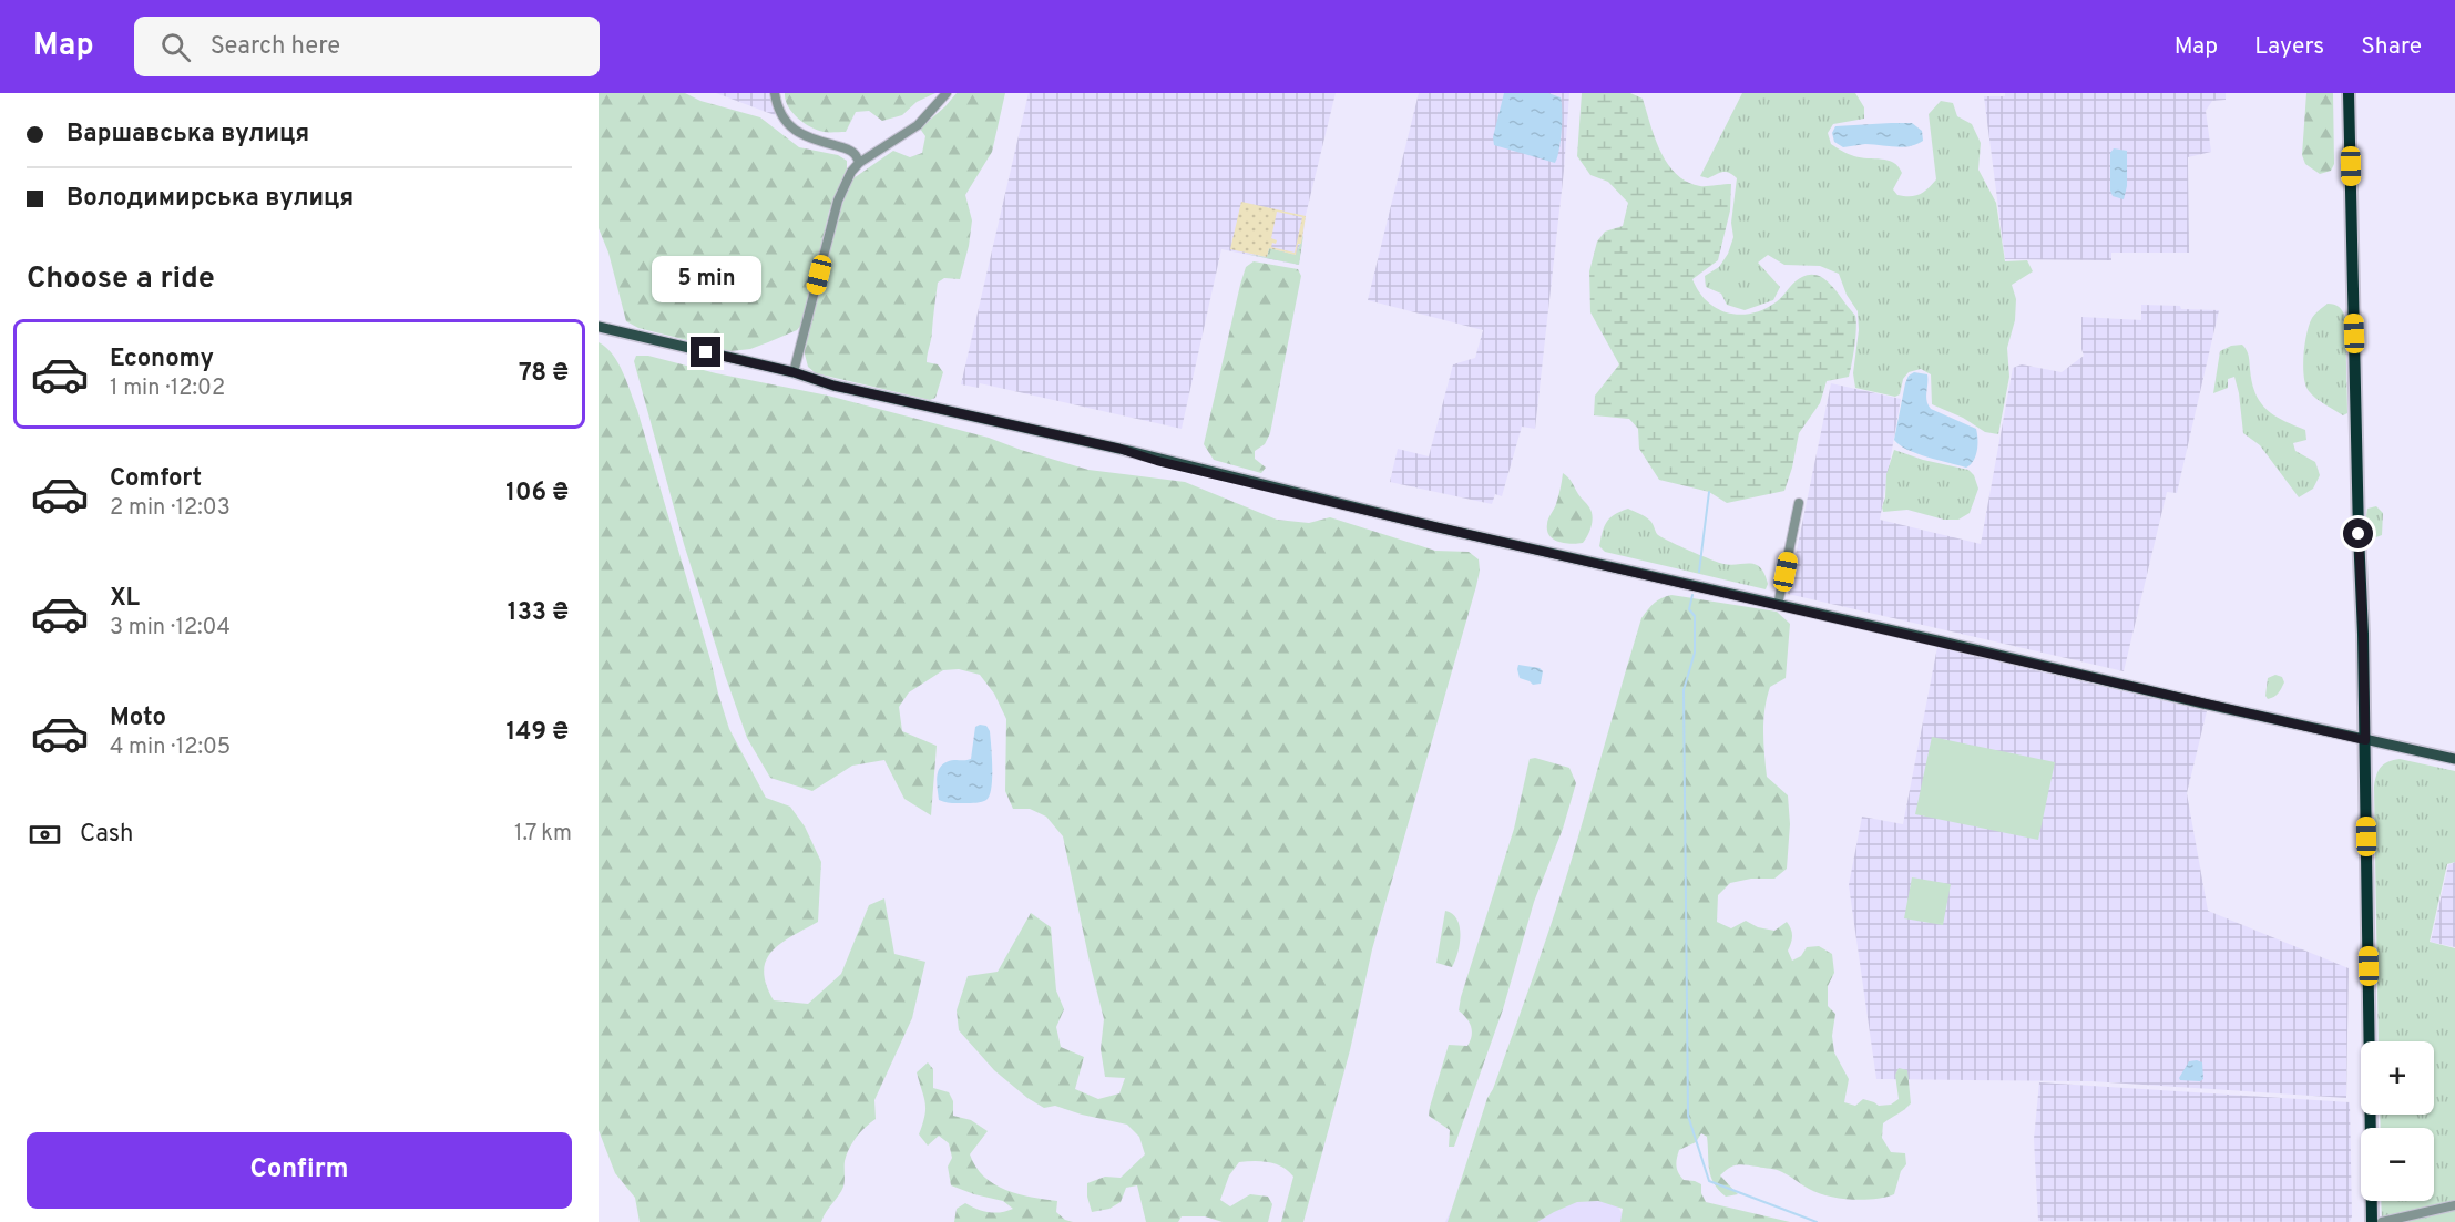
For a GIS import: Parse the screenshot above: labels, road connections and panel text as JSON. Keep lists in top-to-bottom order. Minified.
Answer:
{"page":{"header":"Map","search":"Search here","nav":["Map","Layers","Share"],"banner":["Варшавська вулиця","Володимирська вулиця"],"heading":"Choose a ride","bubble":"5 min","list":[{"name":"Economy","note":"1 min · 12:02","value":"78 ₴"},{"name":"Comfort","note":"2 min · 12:03","value":"106 ₴"},{"name":"XL","note":"3 min · 12:04","value":"133 ₴"},{"name":"Moto","note":"4 min · 12:05","value":"149 ₴"}],"pay":["Cash","1.7 km"],"map_buttons":["+","−"],"buttons":"Confirm"}}
